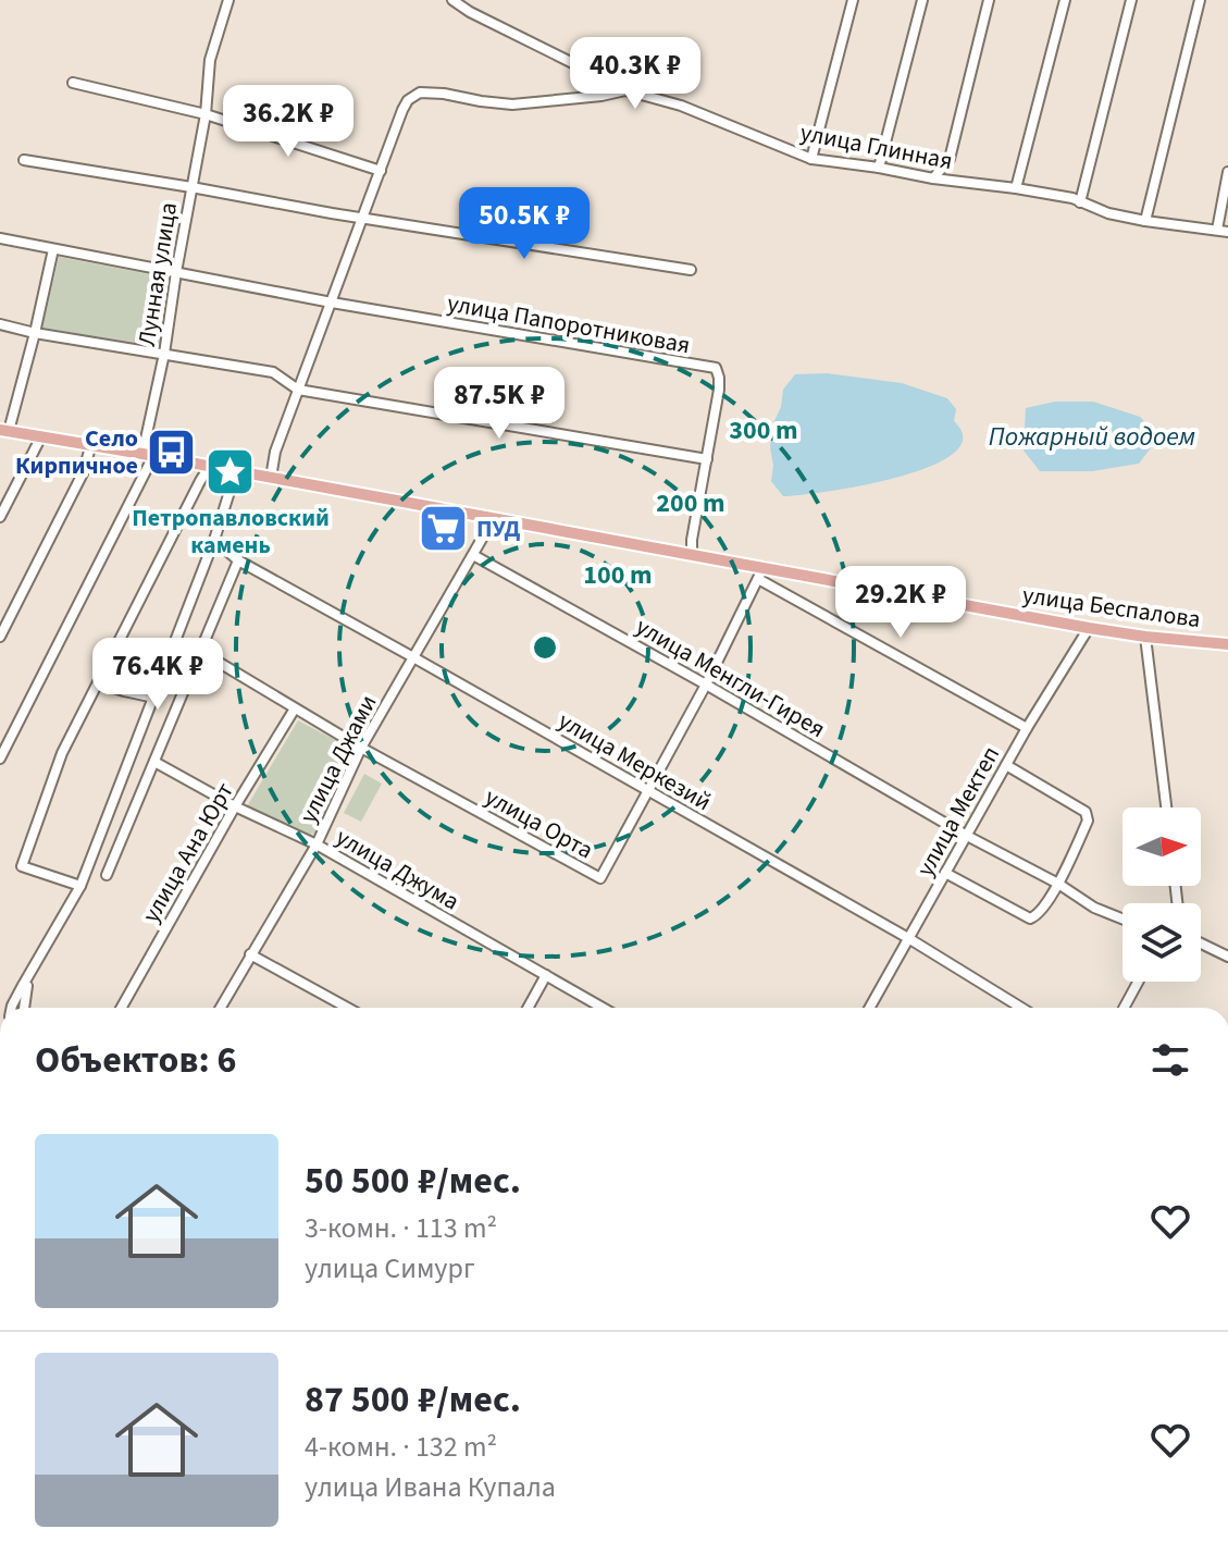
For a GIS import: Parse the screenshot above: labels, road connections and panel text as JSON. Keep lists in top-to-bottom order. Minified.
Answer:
{"streets":{"main road":["улица Беспалова"],"street":["улица Глинная","Лунная улица","улица Папоротниковая","улица Менгли-Гирея","улица Джами","улица Меркезий","улица Мектеп","улица Орта","улица Ана Юрт","улица Джума"]},"crossings":[["улица Глинная","улица Папоротниковая"],["улица Глинная","улица Беспалова"],["Лунная улица","улица Беспалова"],["улица Папоротниковая","улица Беспалова"],["улица Беспалова","улица Джами"],["улица Беспалова","улица Мектеп"],["улица Беспалова","улица Орта"],["улица Менгли-Гирея","улица Джами"],["улица Менгли-Гирея","улица Мектеп"],["улица Менгли-Гирея","улица Орта"],["улица Джами","улица Меркезий"],["улица Джами","улица Орта"],["улица Джами","улица Джума"],["улица Меркезий","улица Мектеп"],["улица Меркезий","улица Орта"],["улица Орта","улица Ана Юрт"],["улица Ана Юрт","улица Джума"]],"water":["Пожарный водоем"],"places":{"bus stop":["Село Кирпичное"],"place":["Петропавловский камень"],"supermarket":["ПУД"]},"north":"right","page":{"price":["40.3K ₽","36.2K ₽","50.5K ₽","87.5K ₽","29.2K ₽","76.4K ₽"],"heading":"Объектов: 6","list":[{"name":"50 500 ₽/мес.","note":"3-комн. · 113 m² · улица Симург"},{"name":"87 500 ₽/мес.","note":"4-комн. · 132 m² · улица Ивана Купала"}]},"rings":["300 m","200 m","100 m"]}
